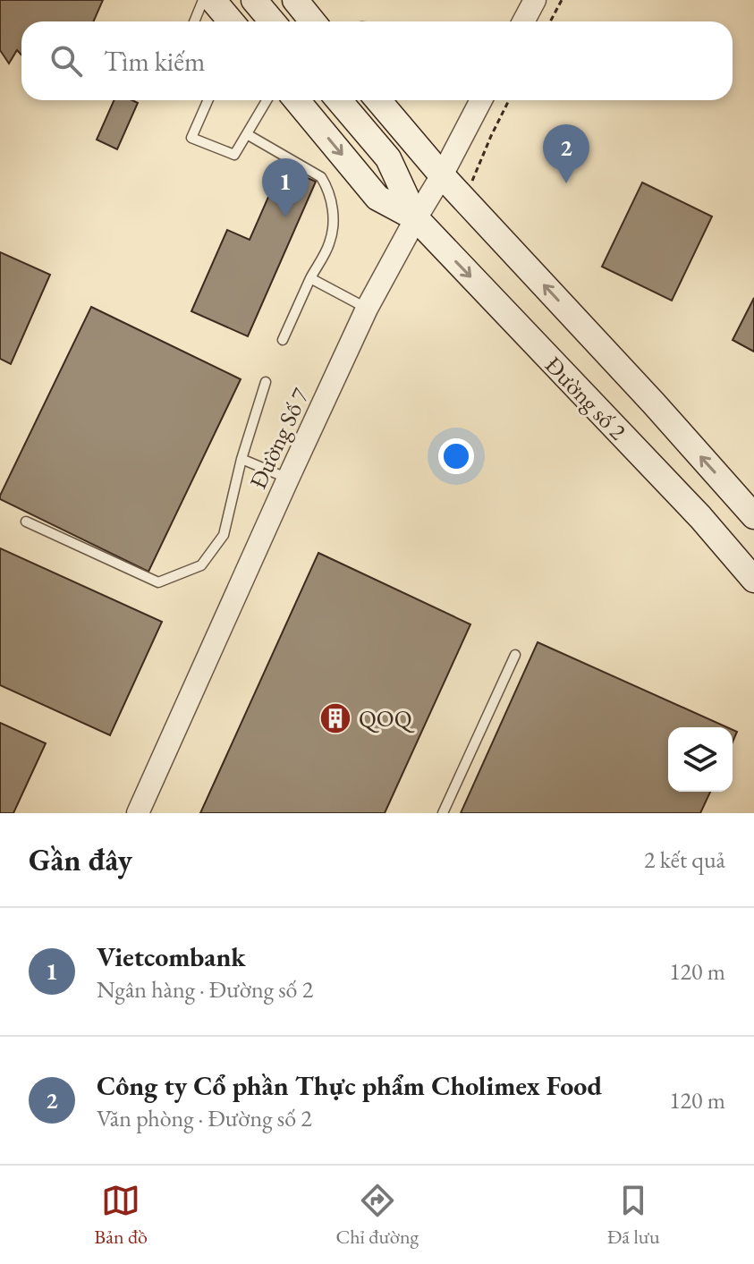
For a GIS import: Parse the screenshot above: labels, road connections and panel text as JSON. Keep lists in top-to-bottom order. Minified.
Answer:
{"streets":{"main road":["Đường số 2"],"street":["Đường Số 7"]},"crossings":[["Đường số 2","Đường Số 7"]],"places":{"building":["QOQ"]},"page":{"search":"Tìm kiếm","pins":["2","1"],"heading":["Gần đây","2 kết quả"],"list":[{"mark":"1","name":"Vietcombank","note":"Ngân hàng · Đường số 2","value":"120 m"},{"mark":"2","name":"Công ty Cổ phần Thực phẩm Cholimex Food","note":"Văn phòng · Đường số 2","value":"120 m"}],"nav":["Bản đồ","Chỉ đường","Đã lưu"]}}
